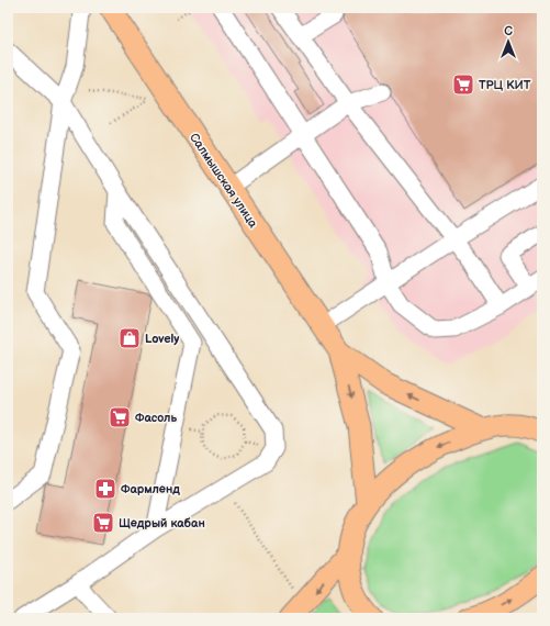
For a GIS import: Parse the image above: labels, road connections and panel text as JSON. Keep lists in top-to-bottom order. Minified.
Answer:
{"streets":{"main road":["Салмышская улица"]},"places":{"supermarket":["ТРЦ КИТ","Фасоль","Щедрый кабан"],"shop":["Lovely"],"pharmacy":["Фармленд"]},"north":"top"}
